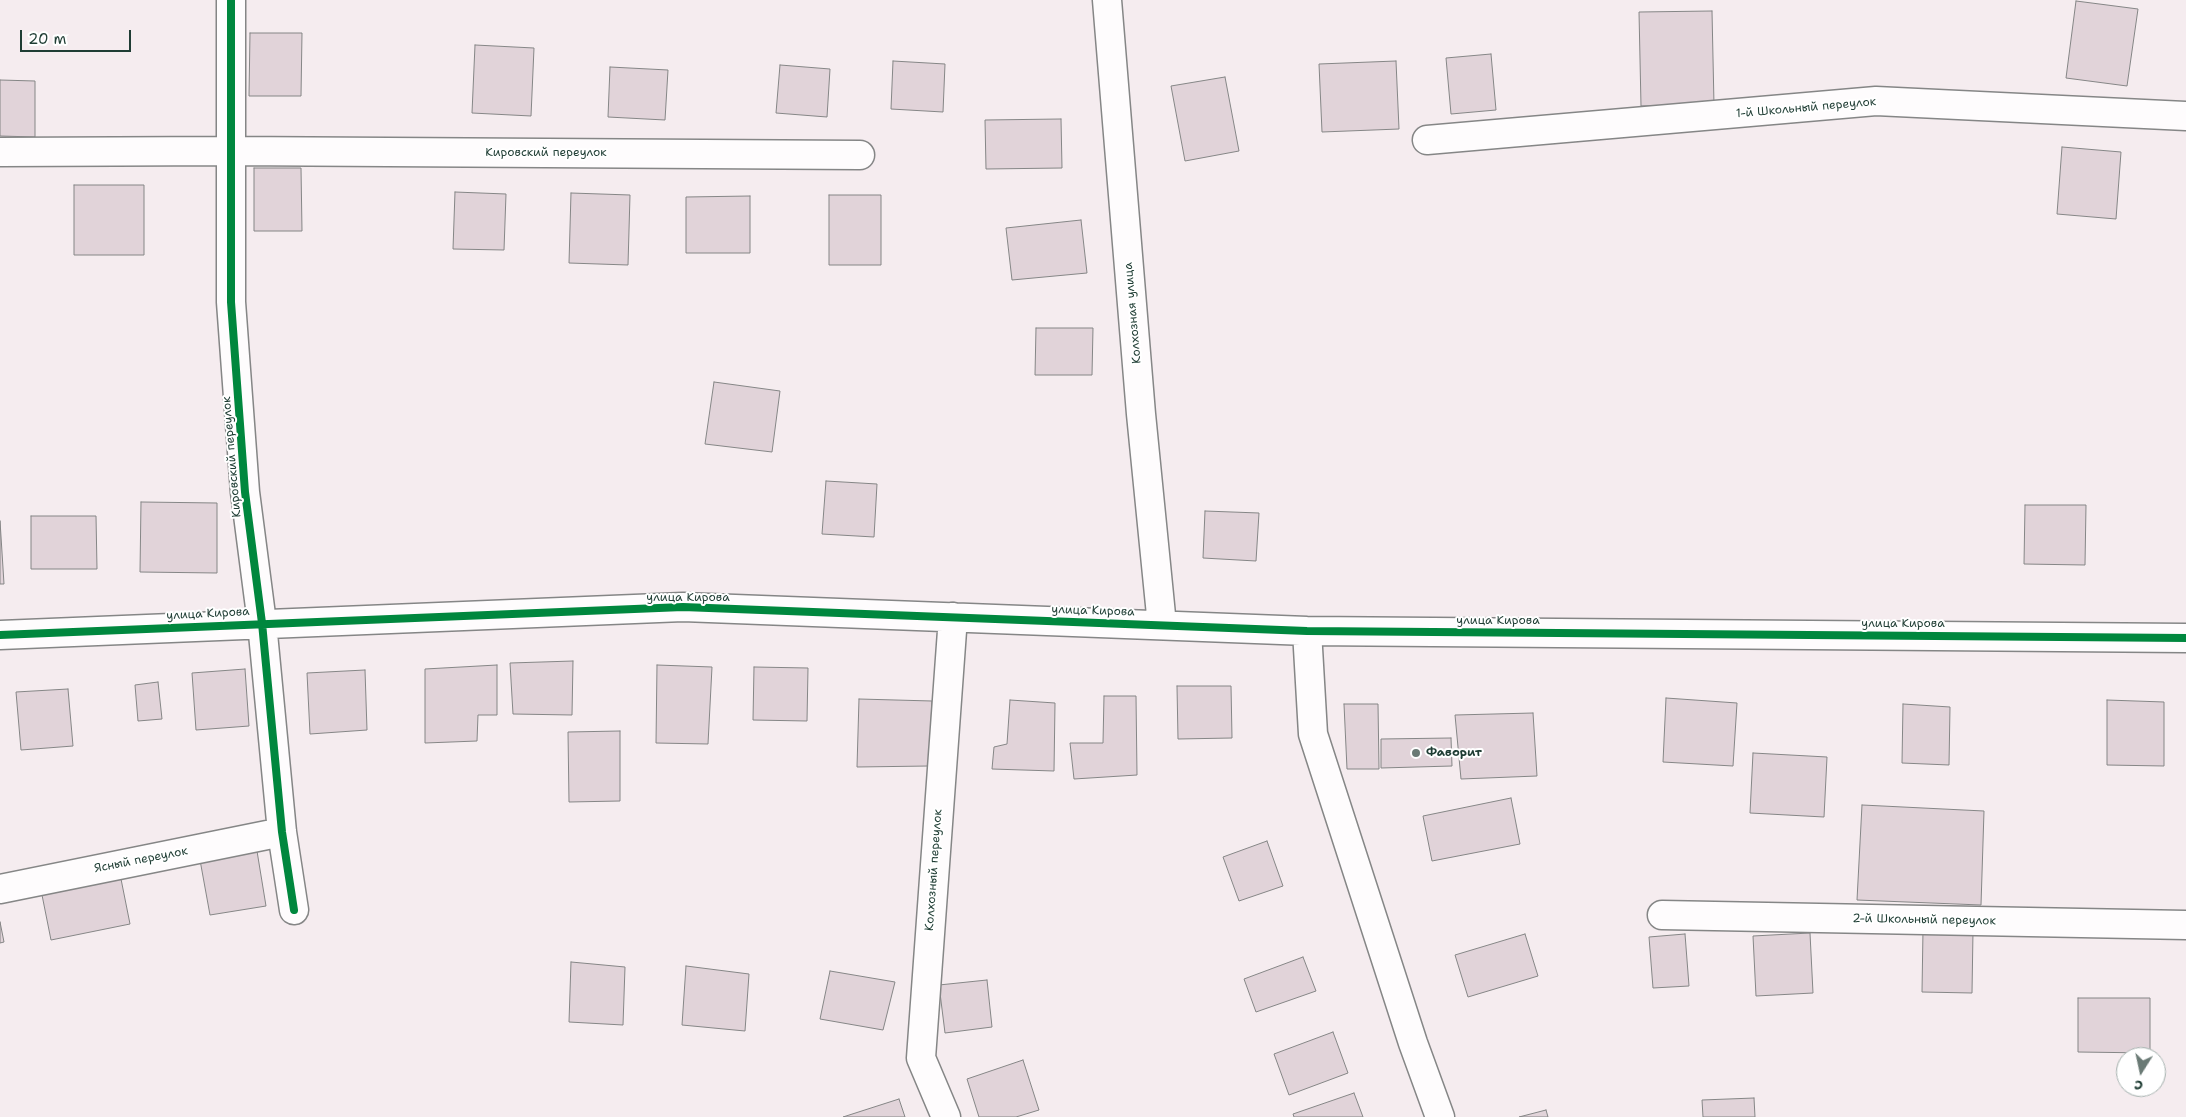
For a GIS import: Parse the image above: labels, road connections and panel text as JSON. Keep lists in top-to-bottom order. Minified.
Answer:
{"streets":{"street":["1-й Школьный переулок","Кировский переулок","Колхозная улица","улица Кирова","Ясный переулок","Колхозный переулок","2-й Школьный переулок"]},"crossings":[["Кировский переулок","улица Кирова"],["Кировский переулок","Ясный переулок"],["Колхозная улица","улица Кирова"],["улица Кирова","Колхозный переулок"]],"places":["Фаворит"],"scale_bar":"20 m","north":"bottom"}
